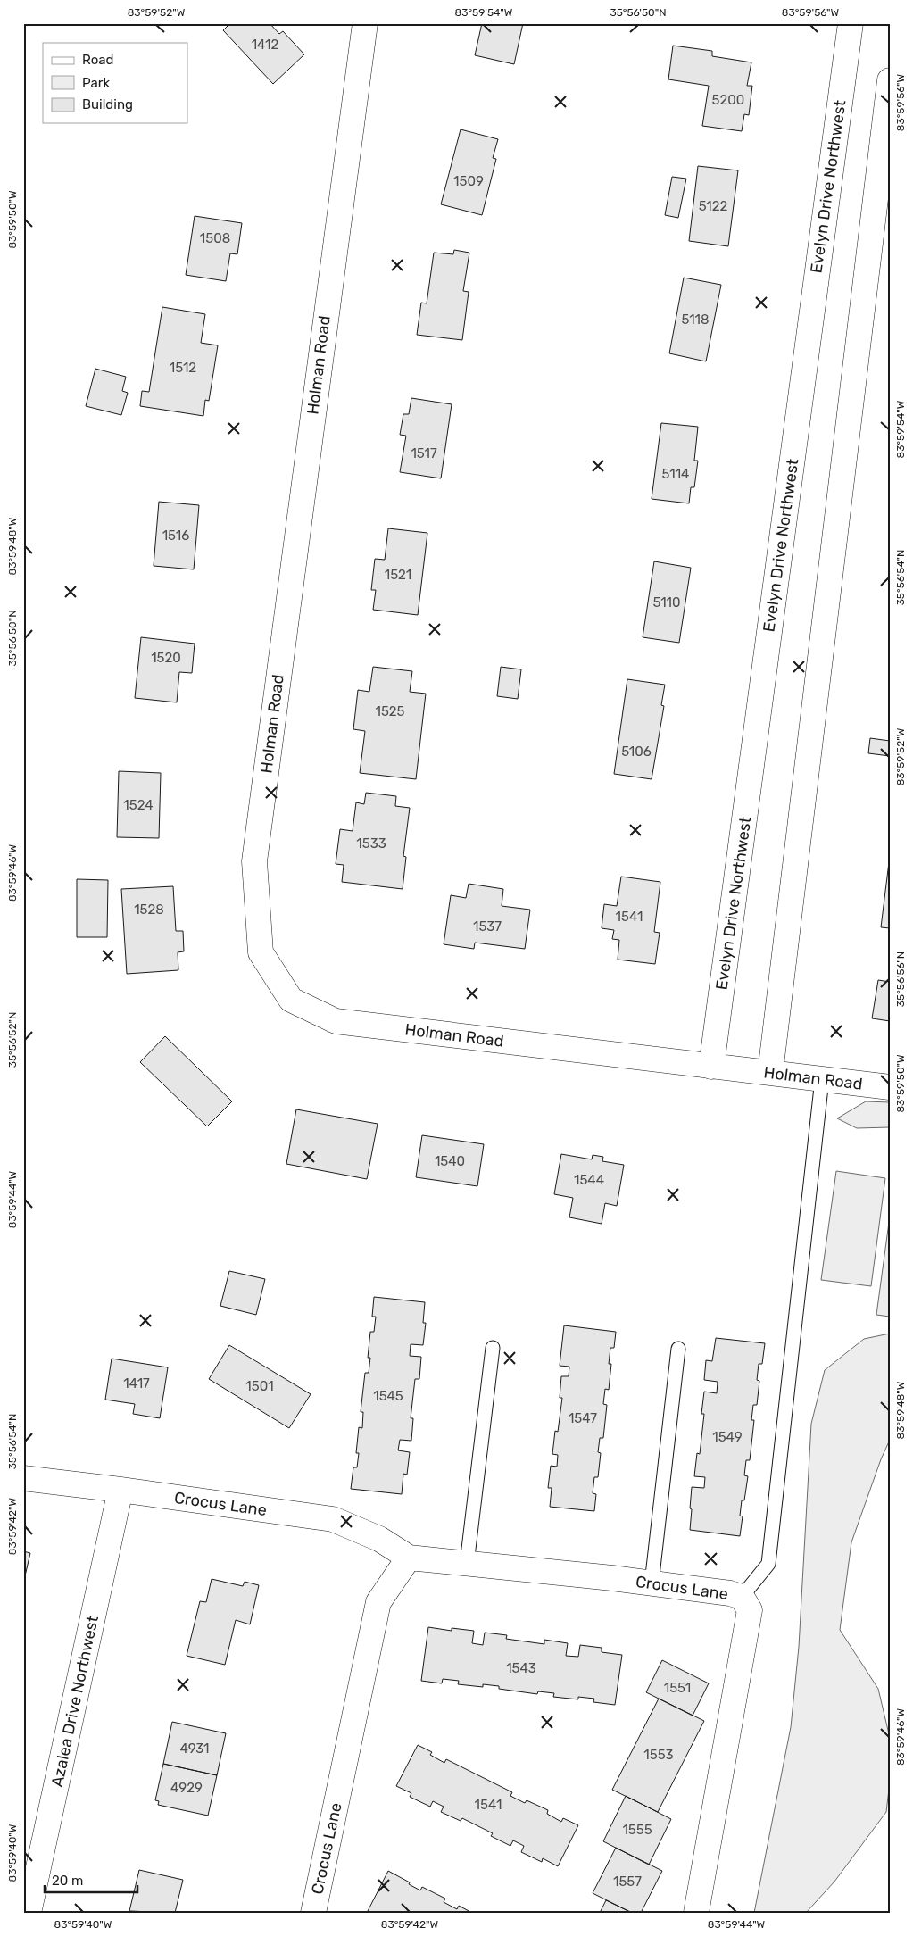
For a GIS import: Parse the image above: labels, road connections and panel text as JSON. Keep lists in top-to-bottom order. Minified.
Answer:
{"streets":{"street":["Evelyn Drive Northwest","Holman Road","Crocus Lane","Azalea Drive Northwest"]},"crossings":[["Evelyn Drive Northwest","Holman Road"],["Crocus Lane","Azalea Drive Northwest"]],"house_numbers":["1412","5200","1509","5122","1508","5118","1512","1517","5114","1516","1521","5110","1520","1525","5106","1524","1533","1528","1541","1537","1540","1544","1417","1501","1545","1547","1549","1543","1551","4931","1553","4929","1541","1555","1557"],"legend":["Road","Park","Building"],"scale_bar":"20 m","coordinates":["83°59'52\"W","83°59'54\"W","35°56'50\"N","83°59'56\"W","83°59'50\"W","83°59'48\"W","35°56'54\"N","83°59'46\"W","35°56'56\"N","35°56'52\"N","83°59'44\"W","83°59'42\"W","83°59'40\"W"]}
